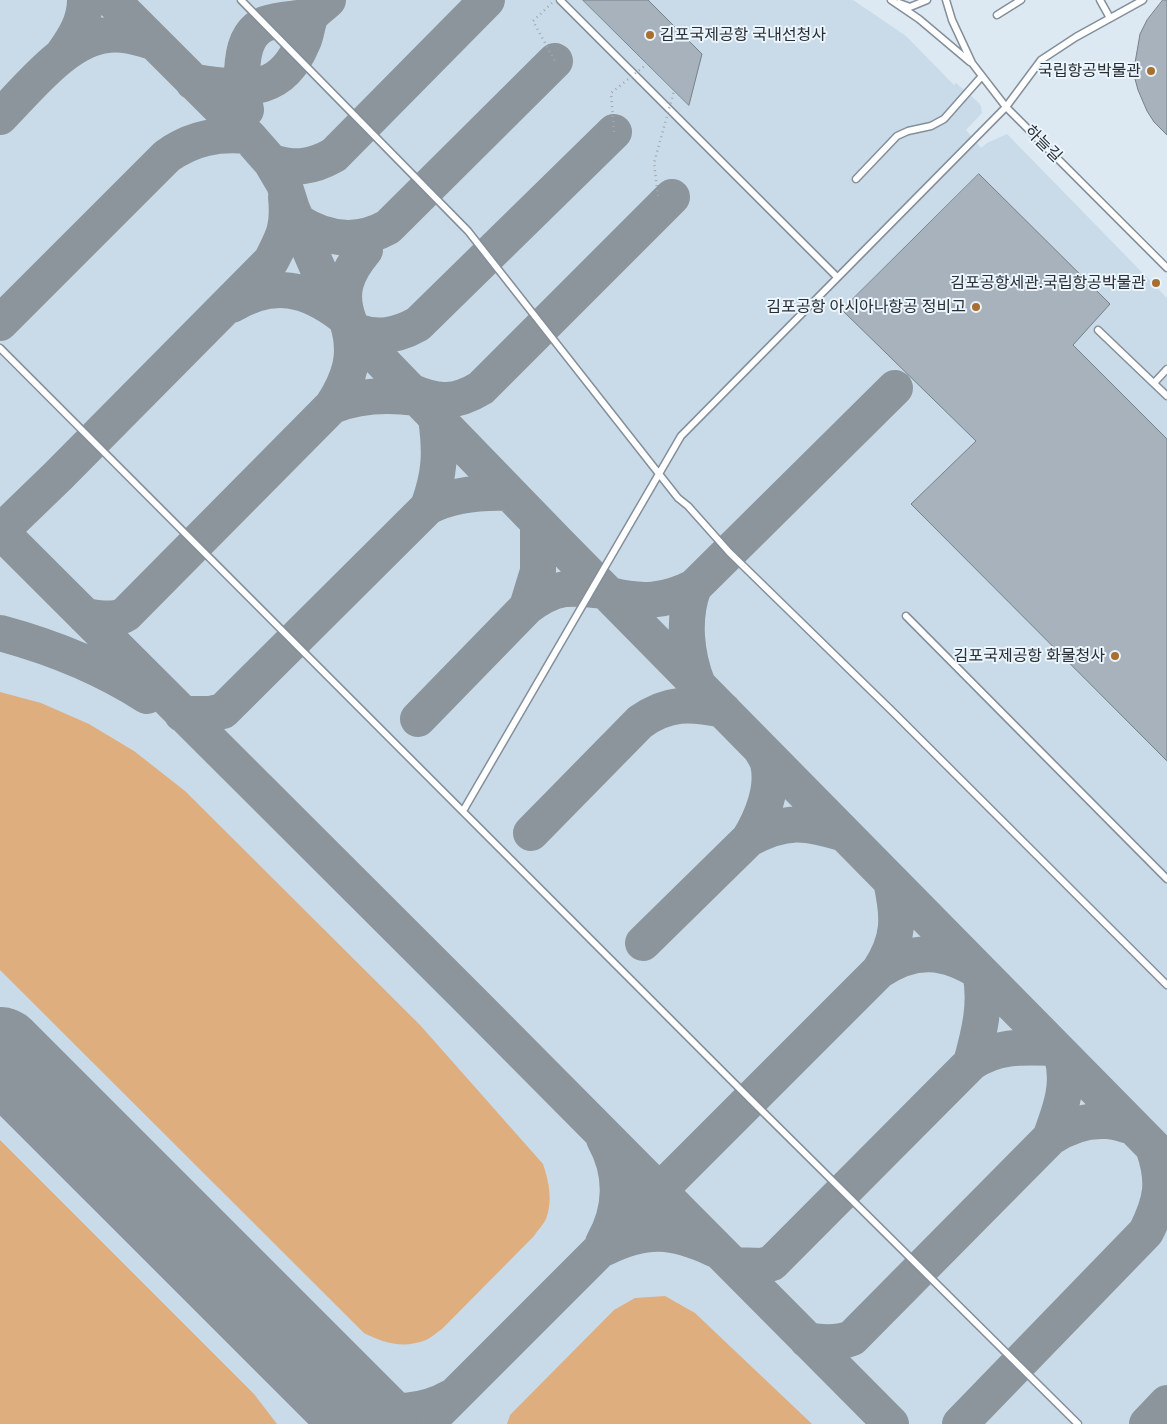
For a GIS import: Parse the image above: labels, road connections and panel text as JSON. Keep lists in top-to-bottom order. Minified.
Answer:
{"streets":{"lane":["하늘길"]},"places":["김포국제공항 국내선청사","국립항공박물관","김포공항세관.국립항공박물관","김포공항 아시아나항공 정비고","김포국제공항 화물청사"]}
